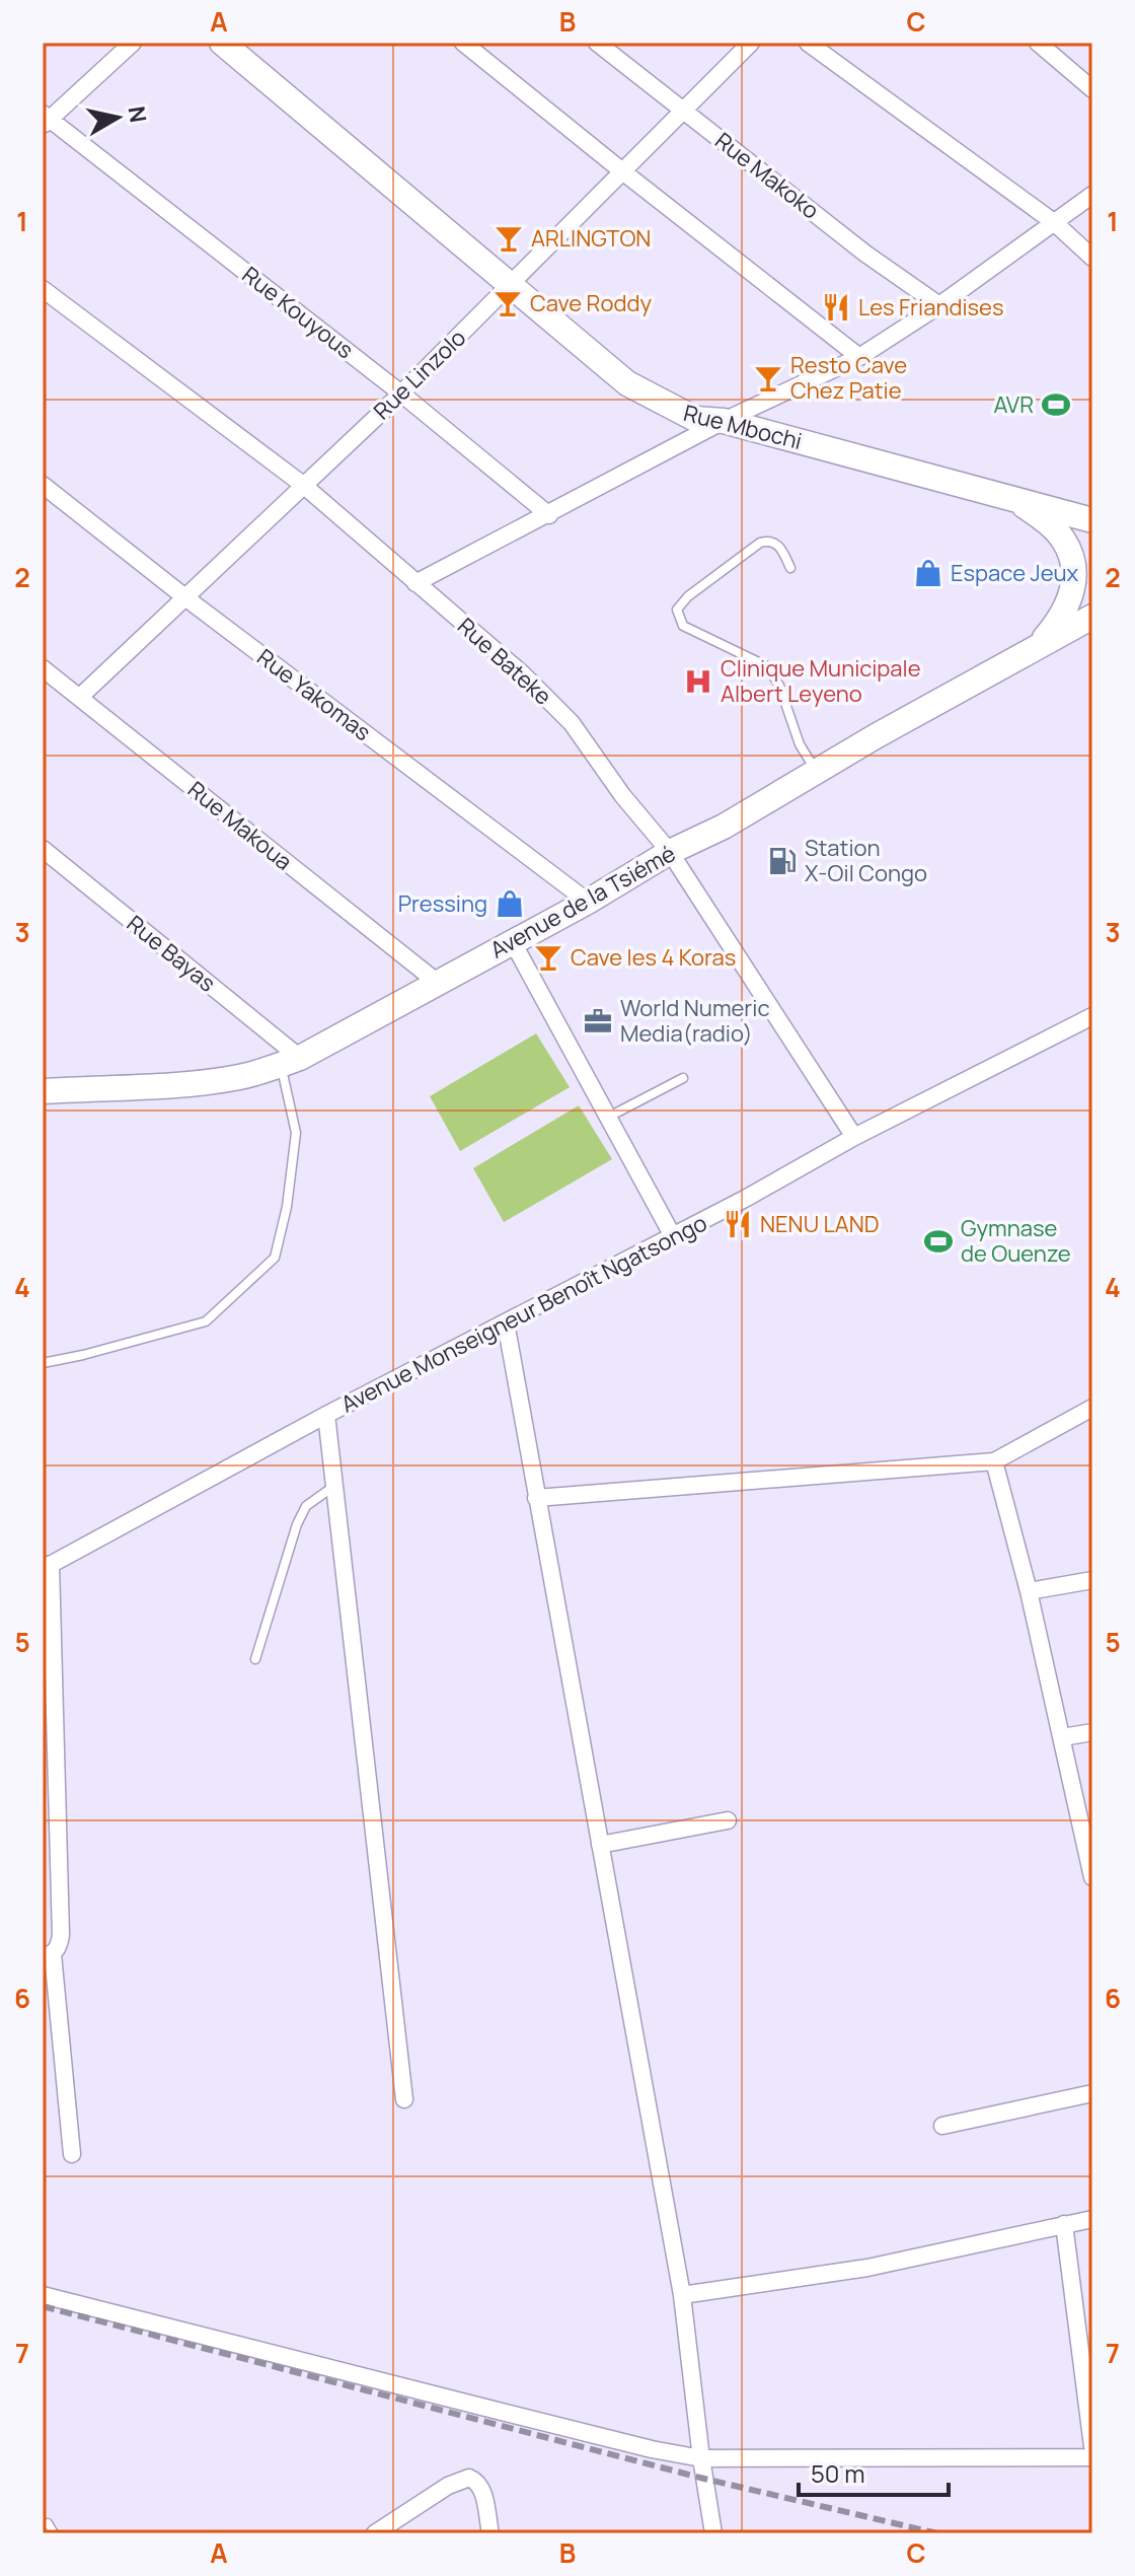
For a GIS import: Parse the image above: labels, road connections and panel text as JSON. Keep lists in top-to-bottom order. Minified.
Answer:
{"streets":{"main road":["Rue Mbochi","Avenue de la Tsiémé"],"street":["Rue Makoko","Rue Kouyous","Rue Linzolo","Rue Bateke","Rue Yakomas","Rue Makoua","Rue Bayas","Avenue Monseigneur Benoît Ngatsongo"]},"crossings":[["Rue Makoko","Rue Linzolo"],["Rue Kouyous","Rue Linzolo"],["Rue Linzolo","Rue Mbochi"],["Rue Linzolo","Rue Bateke"],["Rue Linzolo","Rue Yakomas"],["Rue Linzolo","Rue Makoua"],["Rue Bateke","Avenue de la Tsiémé"],["Rue Bateke","Avenue Monseigneur Benoît Ngatsongo"],["Rue Yakomas","Avenue de la Tsiémé"],["Rue Makoua","Avenue de la Tsiémé"],["Avenue de la Tsiémé","Rue Bayas"]],"places":{"bar":["ARLINGTON","Cave Roddy","Resto Cave Chez Patie","Cave les 4 Koras"],"restaurant":["Les Friandises","NENU LAND"],"sports":["AVR","Gymnase de Ouenze"],"shop":["Espace Jeux","Pressing"],"hospital":["Clinique Municipale Albert Leyeno"],"fuel station":["Station X-Oil Congo"],"office":["World Numeric Media(radio)"]},"scale_bar":"50 m","north":"right","grid":{"columns":["A","B","C"],"rows":["1","2","3","4","5","6","7"]}}
